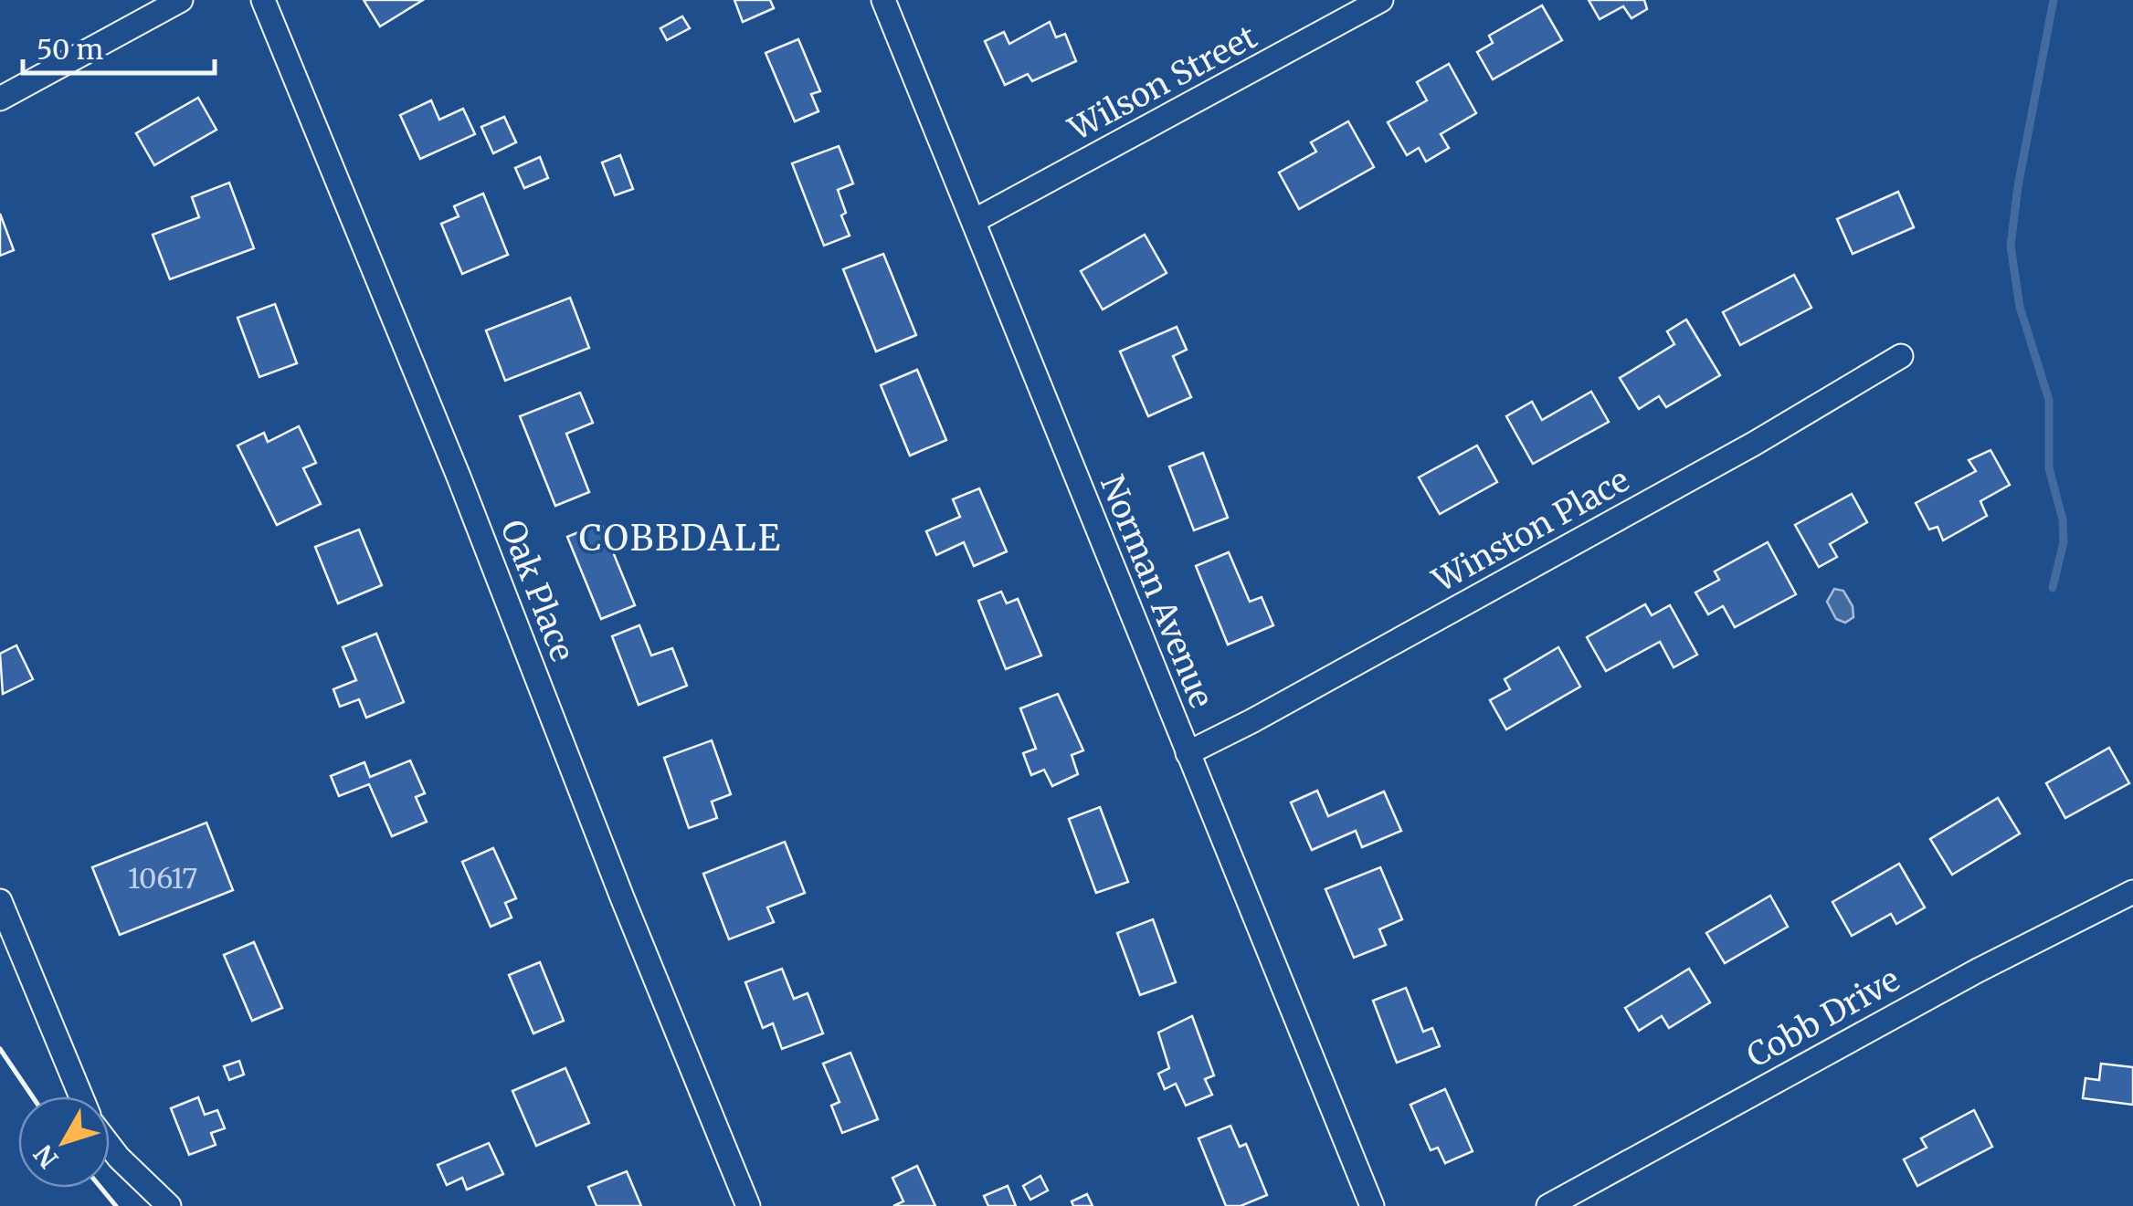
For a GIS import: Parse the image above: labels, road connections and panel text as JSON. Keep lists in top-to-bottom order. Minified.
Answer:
{"streets":{"street":["Wilson Street","Winston Place","Oak Place","Norman Avenue","Cobb Drive"]},"crossings":[["Wilson Street","Norman Avenue"],["Winston Place","Norman Avenue"]],"districts":["COBBDALE"],"house_numbers":["10617"],"scale_bar":"50 m","north":"bottom left"}
